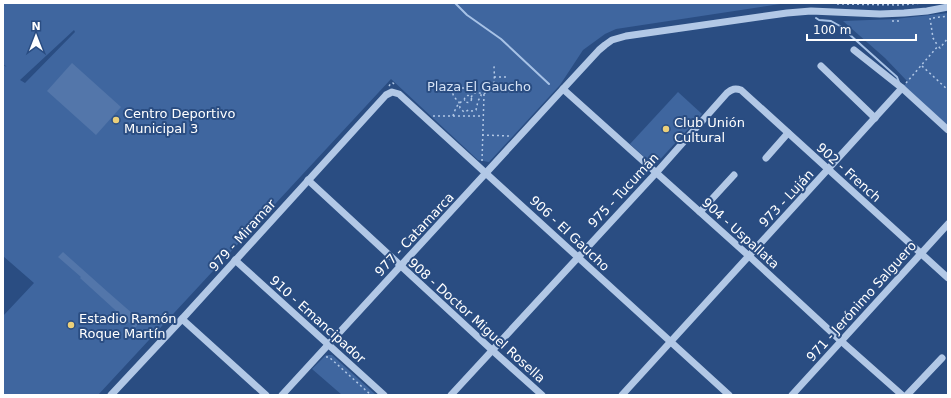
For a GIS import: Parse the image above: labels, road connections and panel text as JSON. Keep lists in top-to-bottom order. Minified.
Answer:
{"streets":{"street":["902 - French","975 - Tucumán","973 - Luján","906 - El Gaucho","904 - Uspallata","977 - Catamarca","979 - Miramar","971 - Jerónimo Salguero","910 - Emancipador","908 - Doctor Miguel Rosella"]},"crossings":[["902 - French","975 - Tucumán"],["902 - French","973 - Luján"],["902 - French","971 - Jerónimo Salguero"],["975 - Tucumán","906 - El Gaucho"],["975 - Tucumán","904 - Uspallata"],["975 - Tucumán","908 - Doctor Miguel Rosella"],["973 - Luján","906 - El Gaucho"],["973 - Luján","904 - Uspallata"],["906 - El Gaucho","977 - Catamarca"],["906 - El Gaucho","979 - Miramar"],["904 - Uspallata","977 - Catamarca"],["904 - Uspallata","971 - Jerónimo Salguero"],["977 - Catamarca","910 - Emancipador"],["977 - Catamarca","908 - Doctor Miguel Rosella"],["979 - Miramar","910 - Emancipador"],["979 - Miramar","908 - Doctor Miguel Rosella"]],"parks":["Plaza El Gaucho"],"places":["Centro Deportivo Municipal 3","Club Unión Cultural","Estadio Ramón Roque Martín"],"scale_bar":"100 m","north":"top"}
